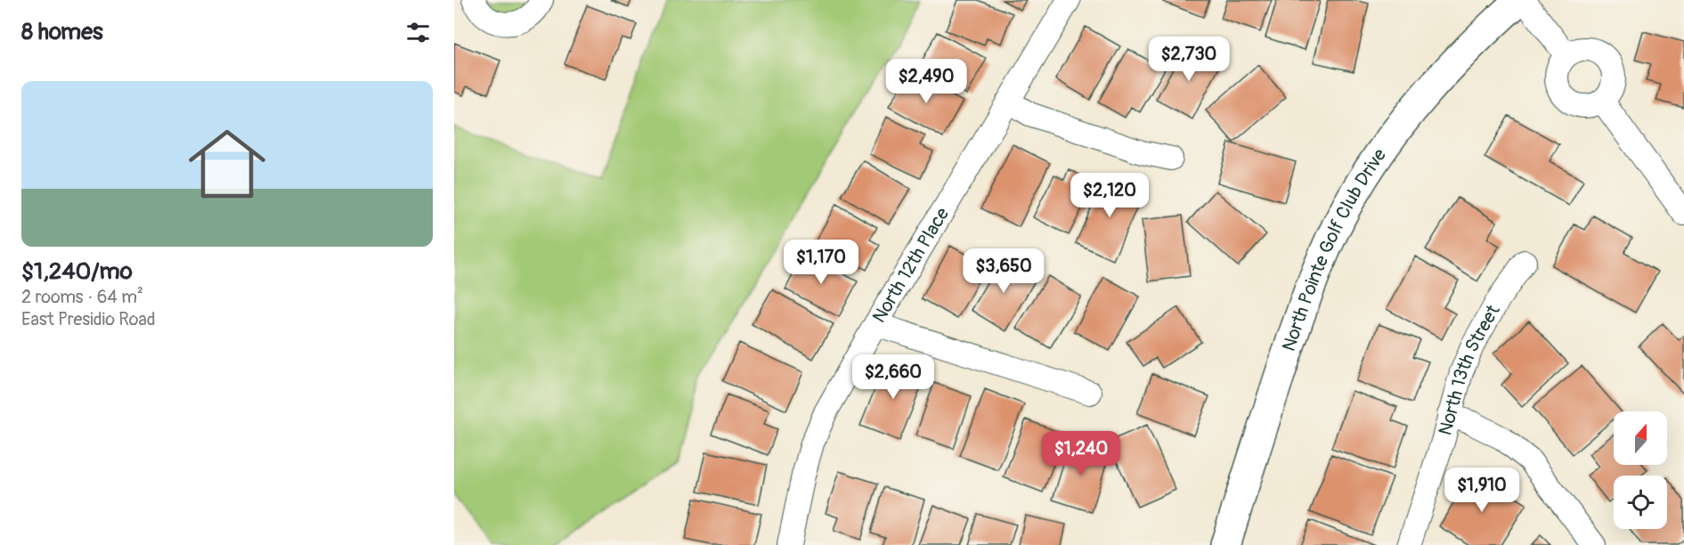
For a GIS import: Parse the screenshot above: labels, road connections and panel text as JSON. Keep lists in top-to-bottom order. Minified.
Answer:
{"streets":{"street":["North Pointe Golf Club Drive","North 12th Place","North 13th Street"]},"north":"top","page":{"heading":"8 homes","price":["$2,730","$2,490","$2,120","$1,170","$3,650","$2,660","$1,240","$1,910"],"list":[{"name":"$1,240/mo","note":"2 rooms · 64 m² · East Presidio Road"}]}}
